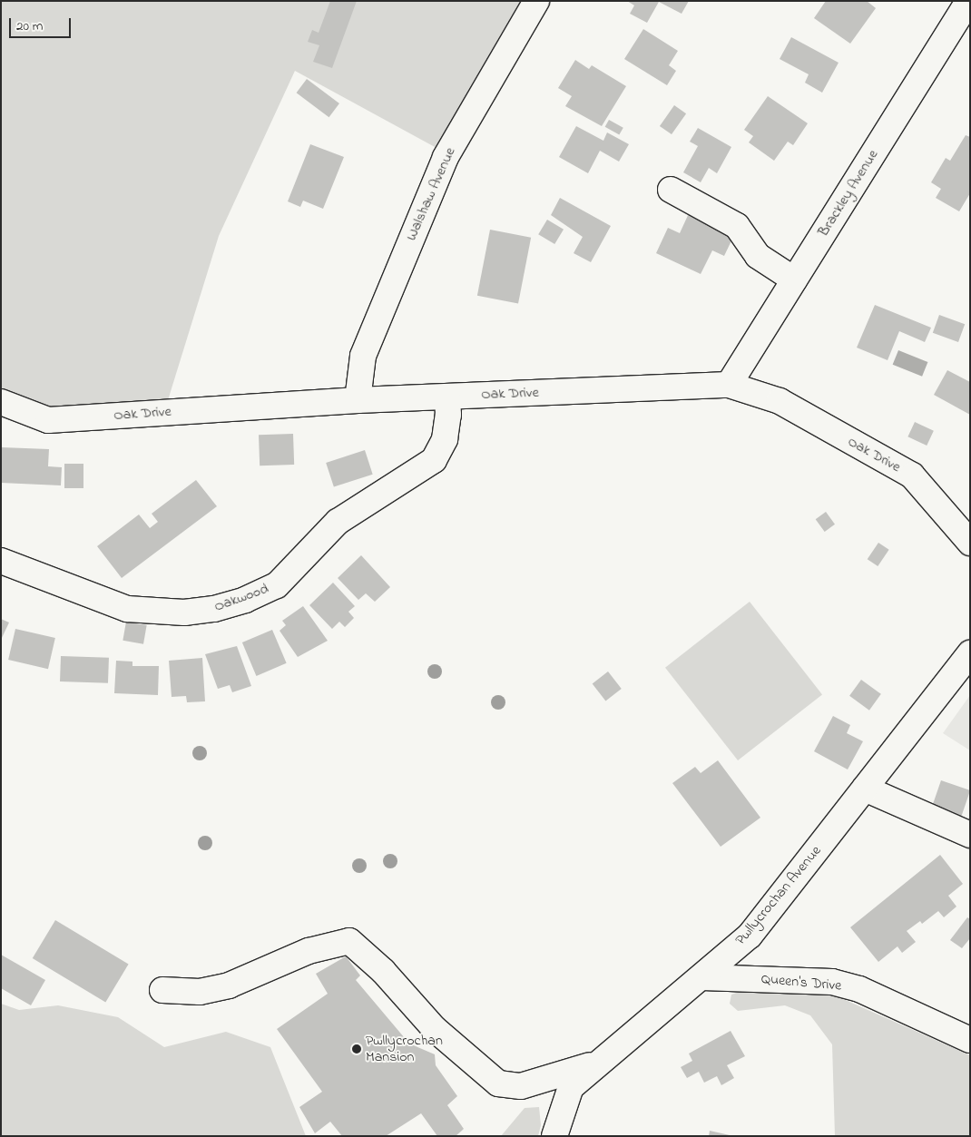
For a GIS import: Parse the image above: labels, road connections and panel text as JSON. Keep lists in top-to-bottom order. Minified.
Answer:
{"streets":{"street":["Brackley Avenue","Walshaw Avenue","Oak Drive","Oakwood","Pwllycrochan Avenue","Queen's Drive"]},"crossings":[["Brackley Avenue","Oak Drive"],["Walshaw Avenue","Oak Drive"],["Oak Drive","Oakwood"],["Pwllycrochan Avenue","Queen's Drive"]],"places":["Pwllycrochan Mansion"],"scale_bar":"20 m"}
